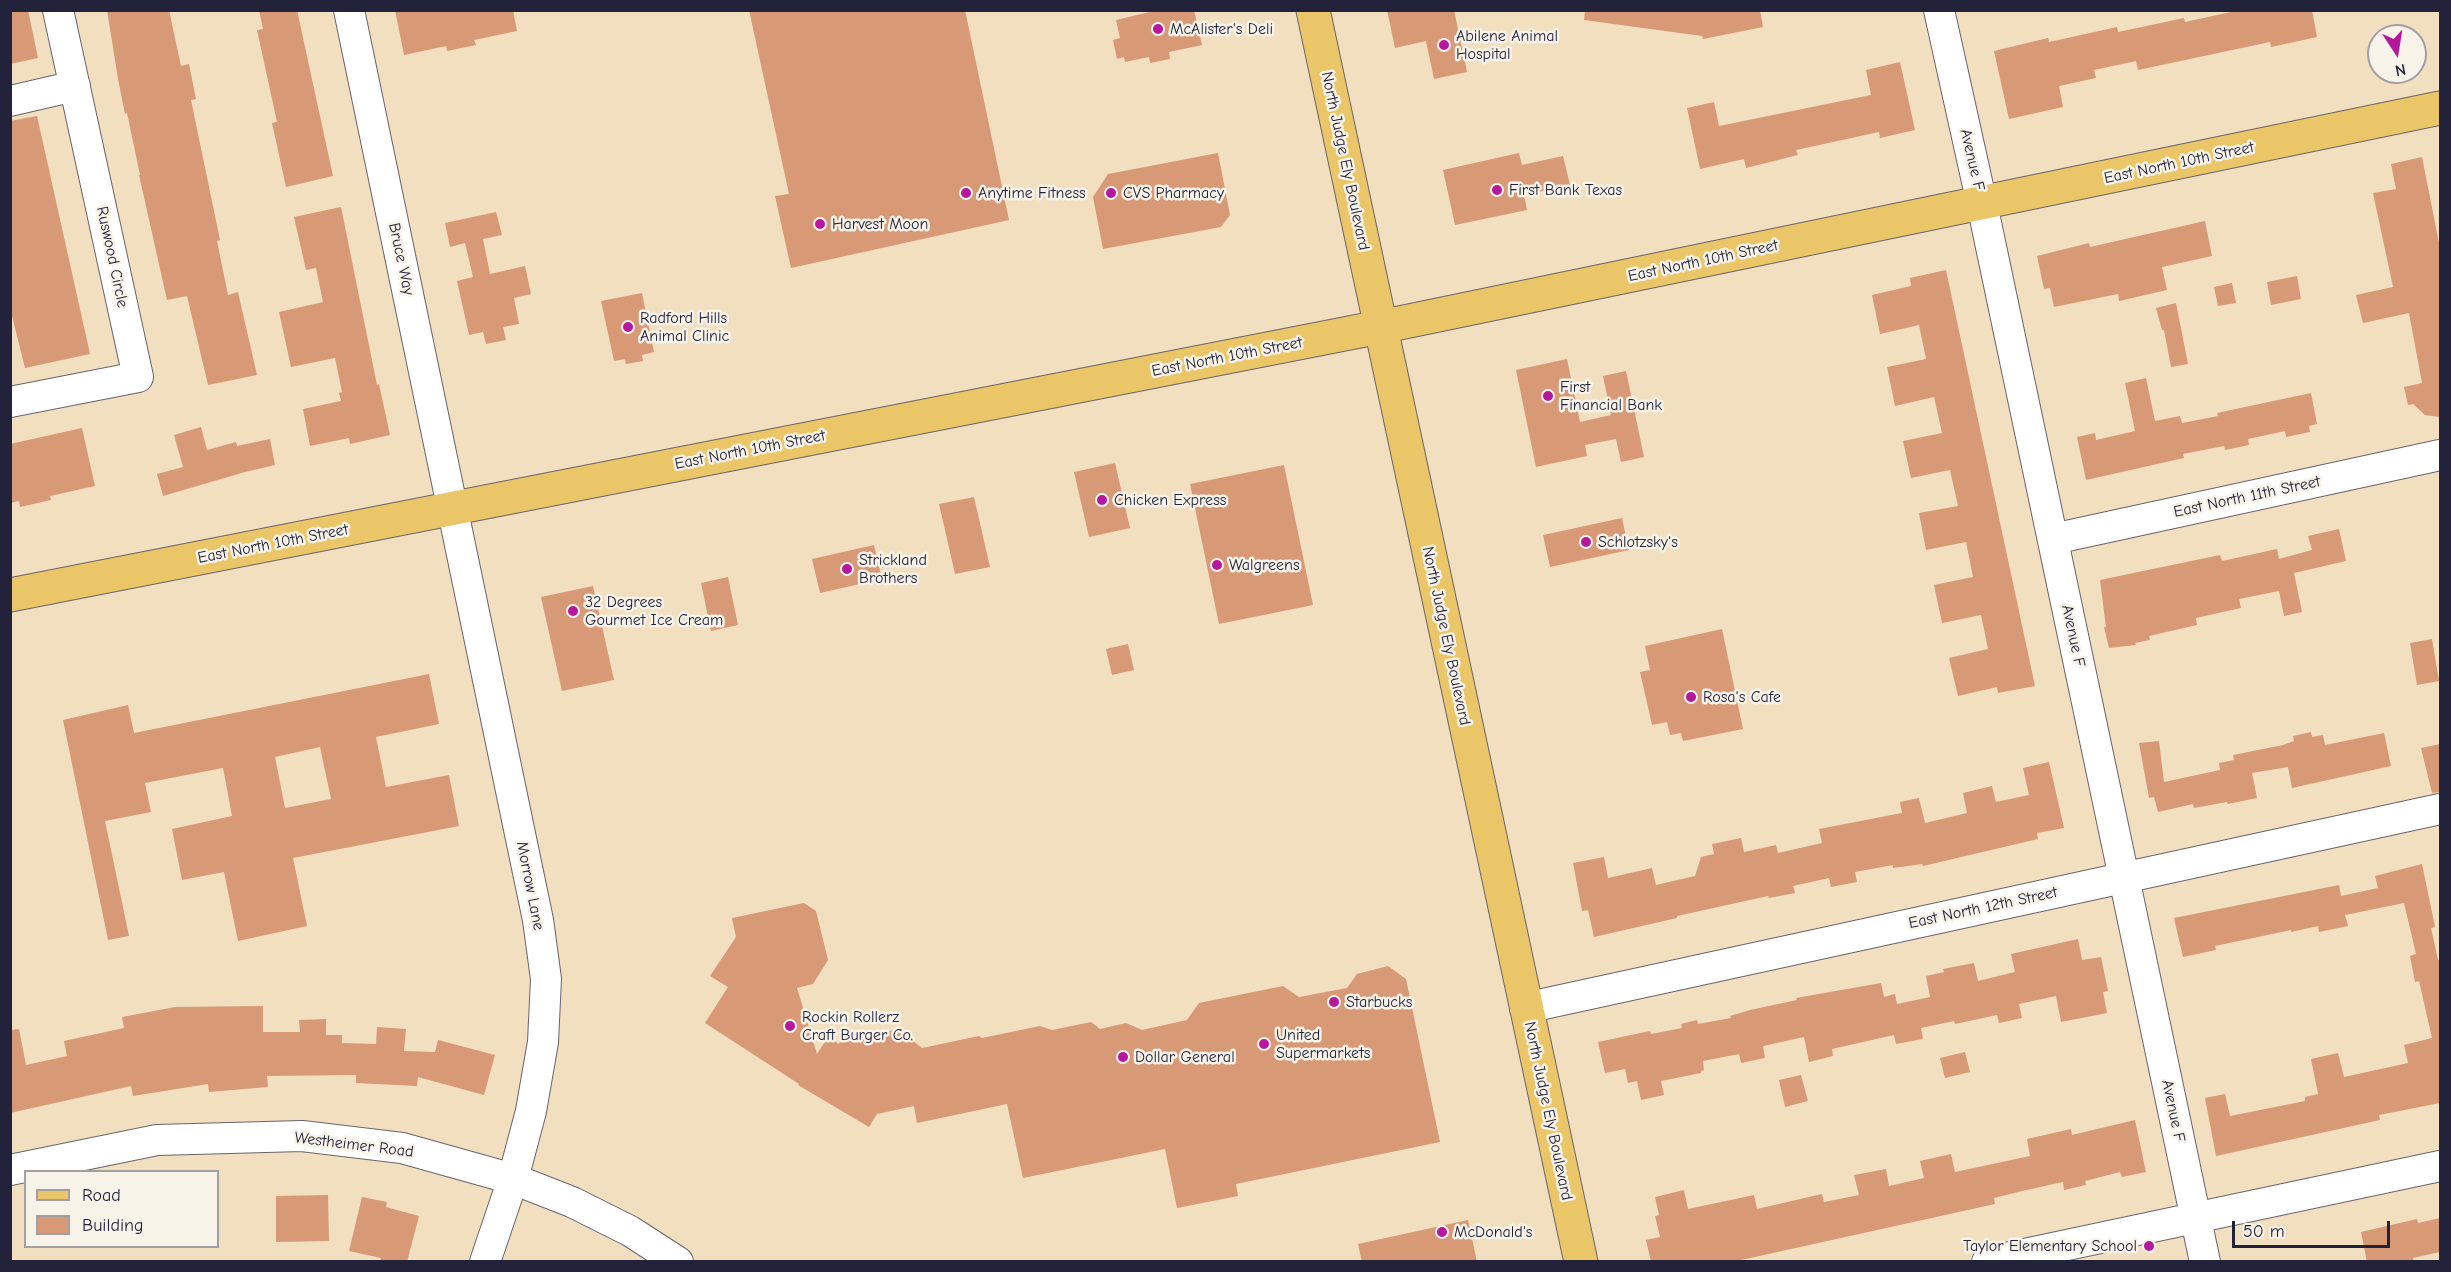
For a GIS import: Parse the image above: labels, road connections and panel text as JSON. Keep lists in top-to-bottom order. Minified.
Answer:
{"streets":{"main road":["North Judge Ely Boulevard","East North 10th Street"],"street":["Avenue F","Ruswood Circle","Bruce Way","East North 11th Street","Morrow Lane","East North 12th Street","Westheimer Road"]},"crossings":[["Avenue F","East North 10th Street"],["Avenue F","East North 11th Street"],["Avenue F","East North 12th Street"],["North Judge Ely Boulevard","East North 10th Street"],["North Judge Ely Boulevard","East North 12th Street"],["East North 10th Street","Bruce Way"],["East North 10th Street","Morrow Lane"],["Bruce Way","Morrow Lane"],["Morrow Lane","Westheimer Road"]],"places":["McAlister's Deli","Abilene Animal Hospital","First Bank Texas","Anytime Fitness","CVS Pharmacy","Harvest Moon","Radford Hills Animal Clinic","First Financial Bank","Chicken Express","Schlotzsky's","Walgreens","Strickland Brothers","32 Degrees Gourmet Ice Cream","Rosa's Cafe","Starbucks","Rockin Rollerz Craft Burger Co.","United Supermarkets","Dollar General","McDonald's","Taylor Elementary School"],"legend":["Road","Building"],"scale_bar":"50 m","north":"bottom"}
